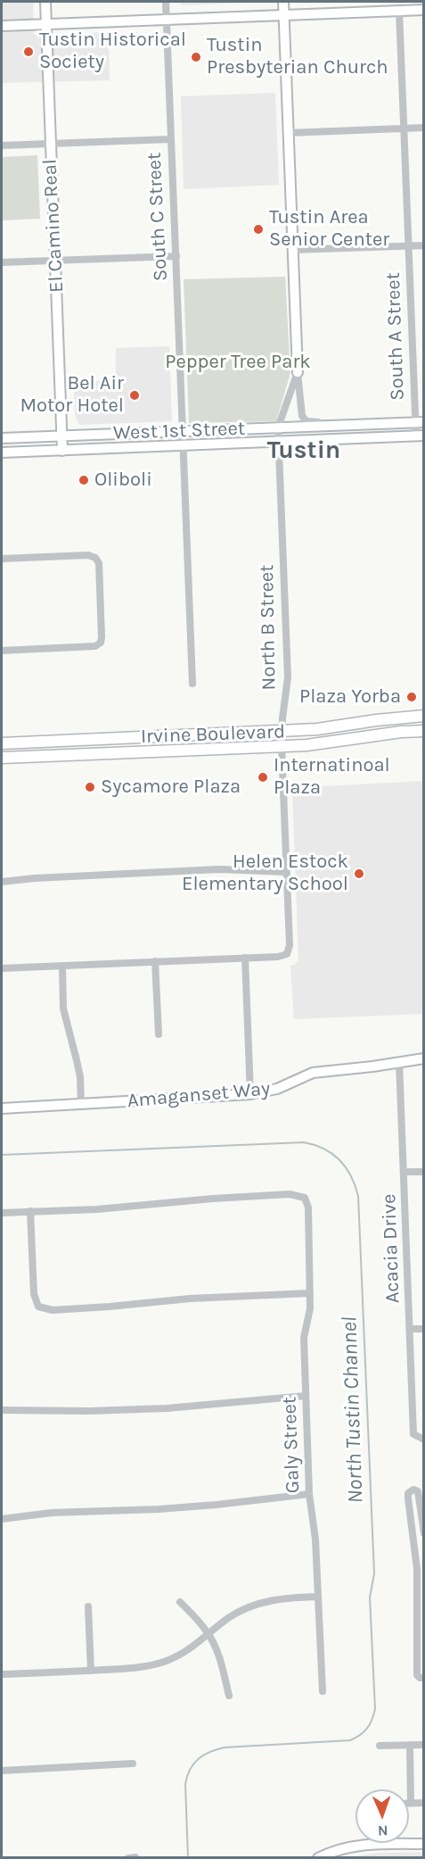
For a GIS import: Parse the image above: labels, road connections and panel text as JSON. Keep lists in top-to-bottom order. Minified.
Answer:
{"streets":{"main road":["El Camino Real","West 1st Street","Irvine Boulevard","Amaganset Way"],"street":["South C Street","South A Street","North B Street","Acacia Drive","Galy Street"]},"crossings":[["South C Street","West 1st Street"],["El Camino Real","West 1st Street"],["South A Street","West 1st Street"],["West 1st Street","North B Street"],["North B Street","Irvine Boulevard"],["Amaganset Way","Acacia Drive"]],"districts":["Tustin"],"water":["North Tustin Channel"],"parks":["Pepper Tree Park"],"places":["Tustin Historical Society","Tustin Presbyterian Church","Tustin Area Senior Center","Bel Air Motor Hotel","Oliboli","Plaza Yorba","Internatinoal Plaza","Sycamore Plaza","Helen Estock Elementary School"],"north":"bottom"}
